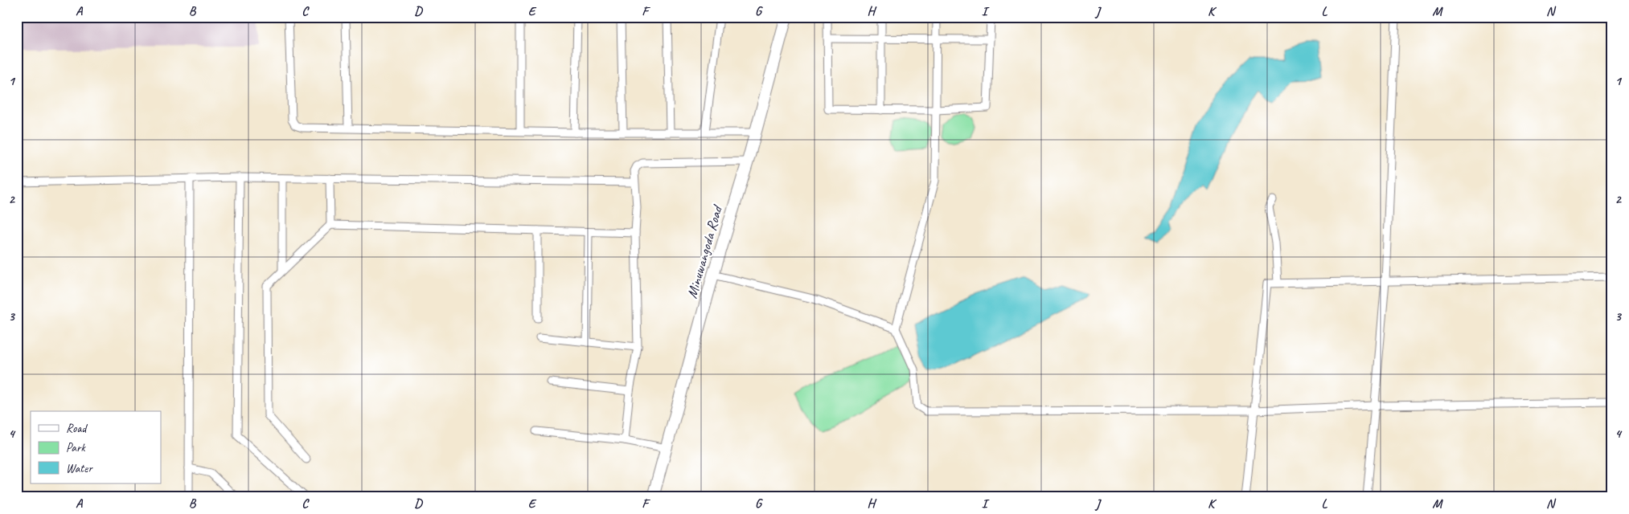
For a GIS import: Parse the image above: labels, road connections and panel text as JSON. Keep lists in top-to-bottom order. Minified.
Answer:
{"streets":{"main road":["Minuwangoda Road"]},"legend":["Road","Park","Water"],"grid":{"columns":["A","B","C","D","E","F","G","H","I","J","K","L","M","N"],"rows":["1","2","3","4"]}}
